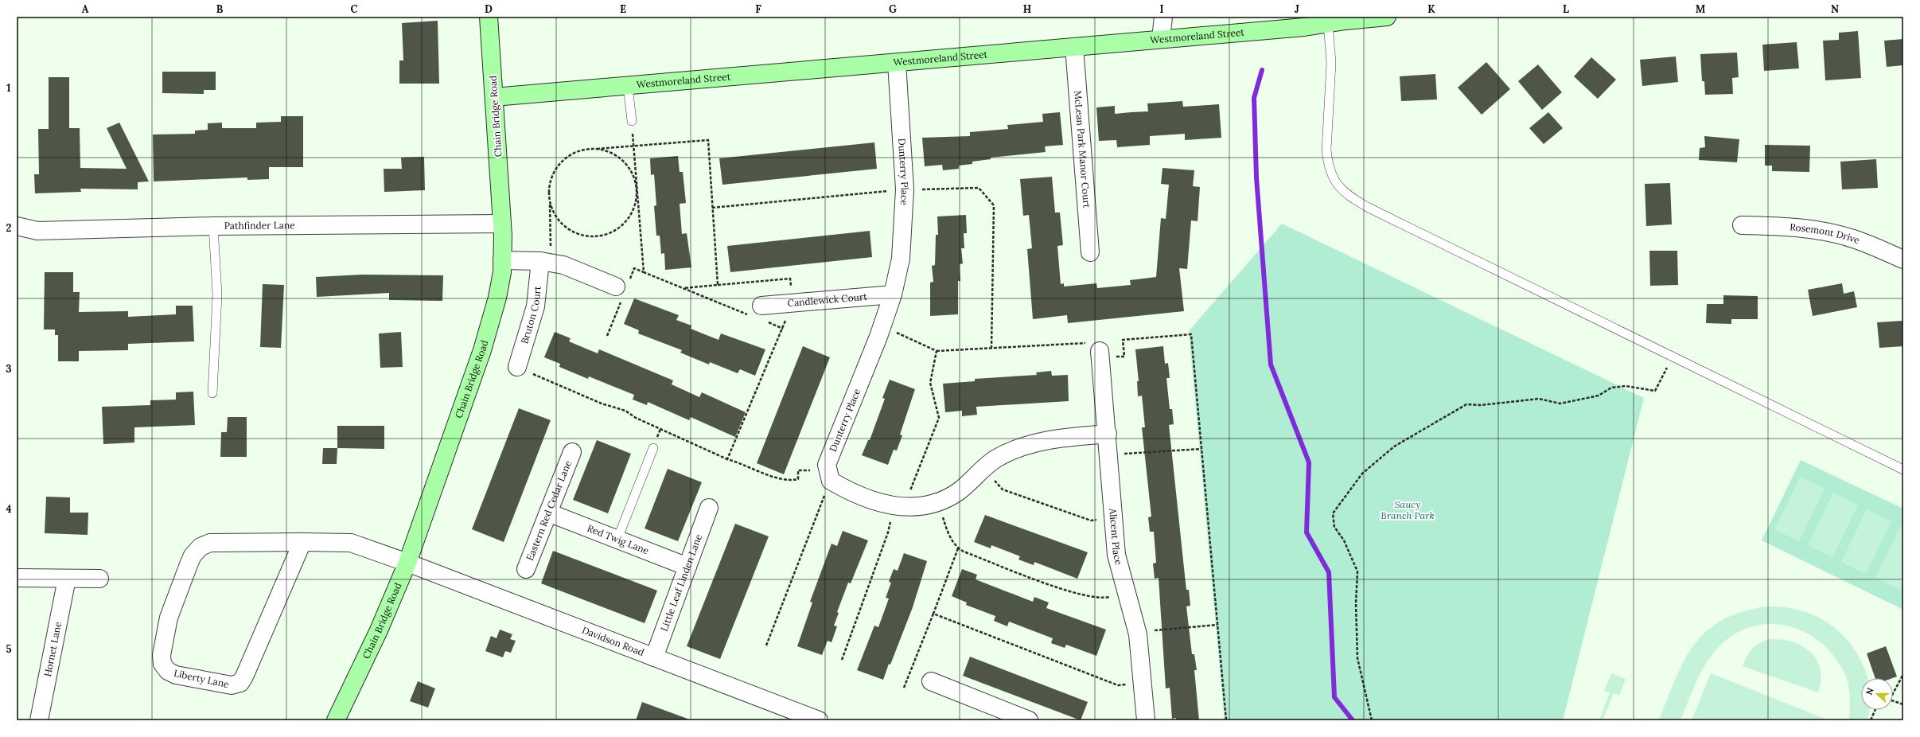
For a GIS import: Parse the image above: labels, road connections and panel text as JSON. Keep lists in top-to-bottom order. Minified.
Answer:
{"streets":{"main road":["Westmoreland Street","Chain Bridge Road"],"street":["McLean Park Manor Court","Dunterry Place","Pathfinder Lane","Rosemont Drive","Candlewick Court","Bruton Court","Eastern Red Cedar Lane","Alicent Place","Red Twig Lane","Little Leaf Linden Lane","Davidson Road","Hornet Lane","Liberty Lane"]},"crossings":[["Westmoreland Street","Chain Bridge Road"],["Westmoreland Street","McLean Park Manor Court"],["Westmoreland Street","Dunterry Place"],["Chain Bridge Road","Pathfinder Lane"],["Chain Bridge Road","Davidson Road"],["Chain Bridge Road","Liberty Lane"],["Dunterry Place","Candlewick Court"],["Eastern Red Cedar Lane","Red Twig Lane"],["Red Twig Lane","Little Leaf Linden Lane"],["Little Leaf Linden Lane","Davidson Road"],["Davidson Road","Liberty Lane"]],"parks":["Saucy Branch Park"],"north":"left","grid":{"columns":["A","B","C","D","E","F","G","H","I","J","K","L","M","N"],"rows":["1","2","3","4","5"]}}
